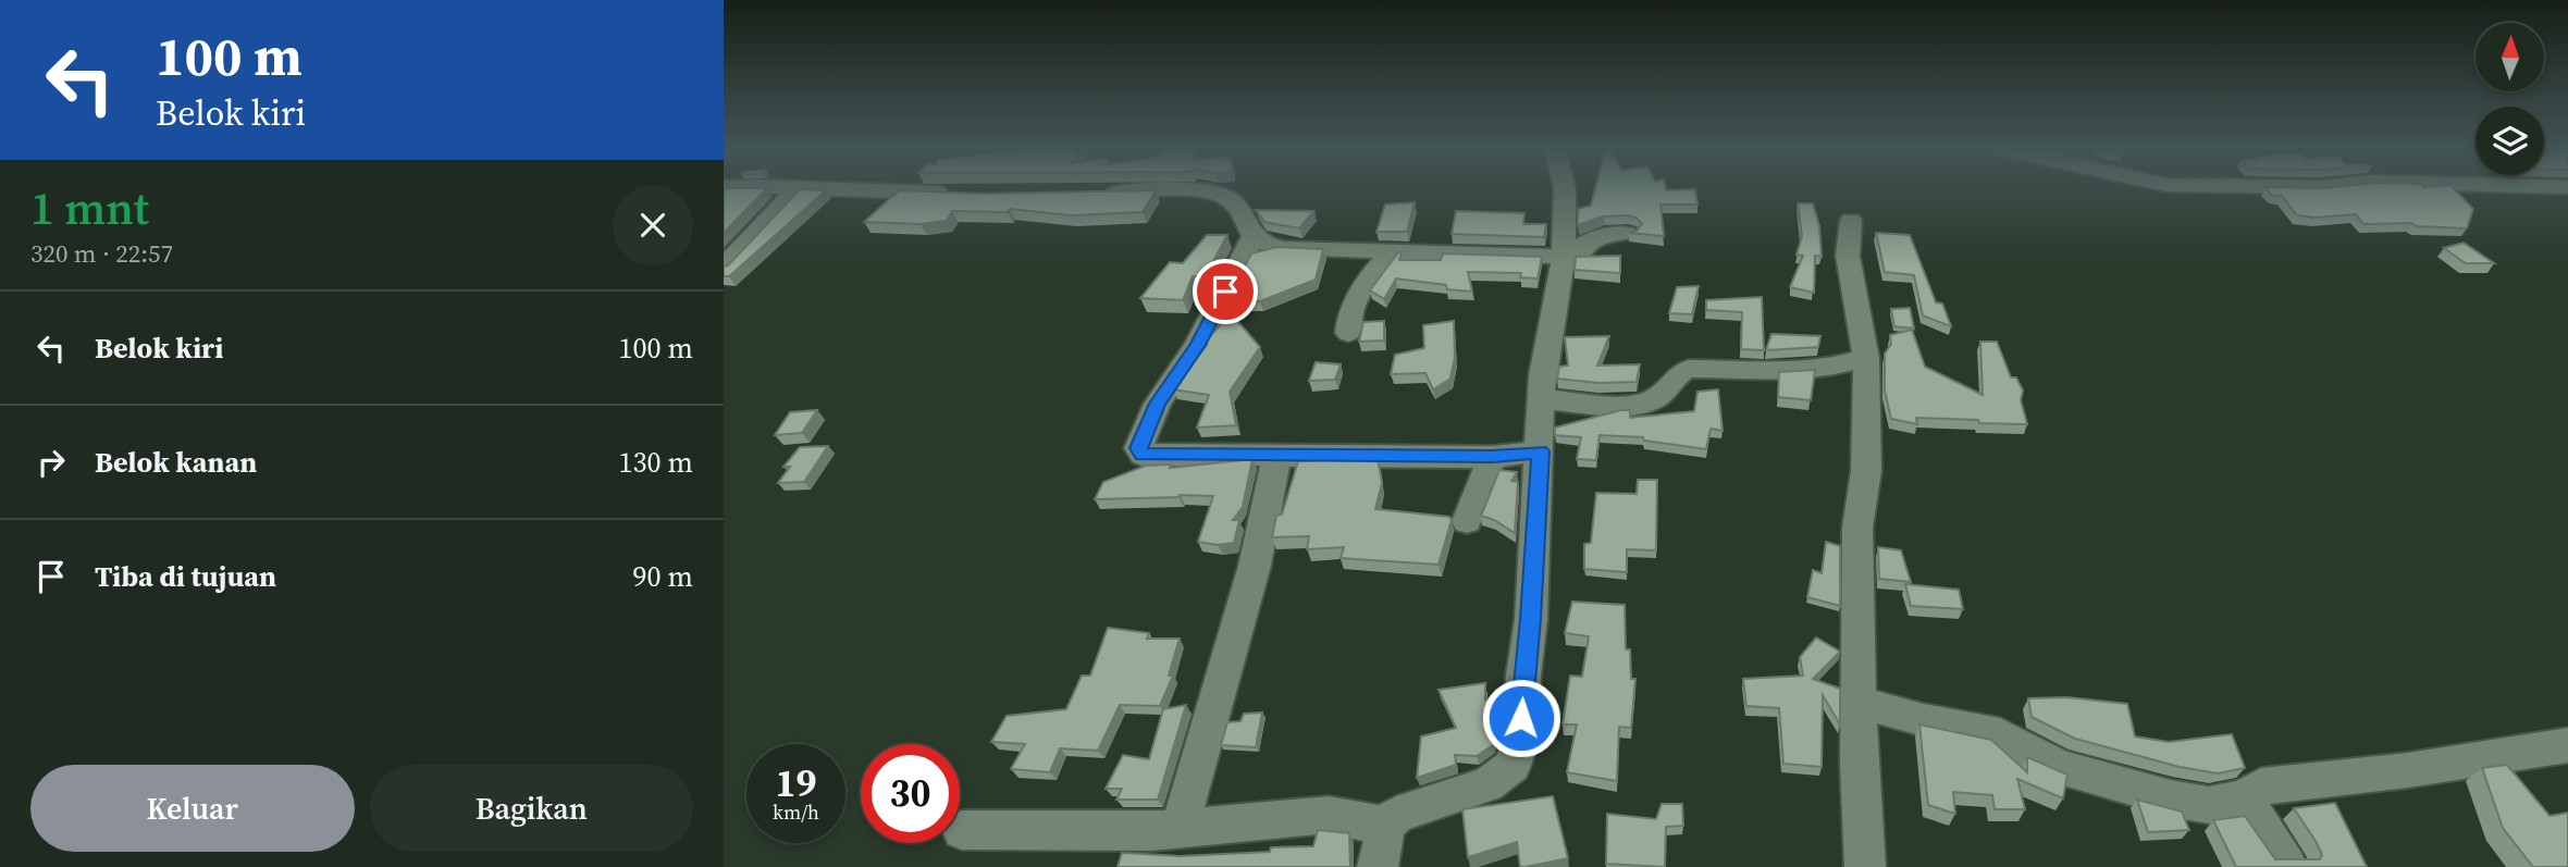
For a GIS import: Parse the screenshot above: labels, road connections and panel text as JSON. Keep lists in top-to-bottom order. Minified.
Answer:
{"north":"top","page":{"turn":["100 m","Belok kiri"],"heading":["1 mnt","320 m · 22:57"],"list":[{"name":"Belok kiri","value":"100 m"},{"name":"Belok kanan","value":"130 m"},{"name":"Tiba di tujuan","value":"90 m"}],"speed":"19 km/h","limit":"30","buttons":["Keluar","Bagikan"]}}
